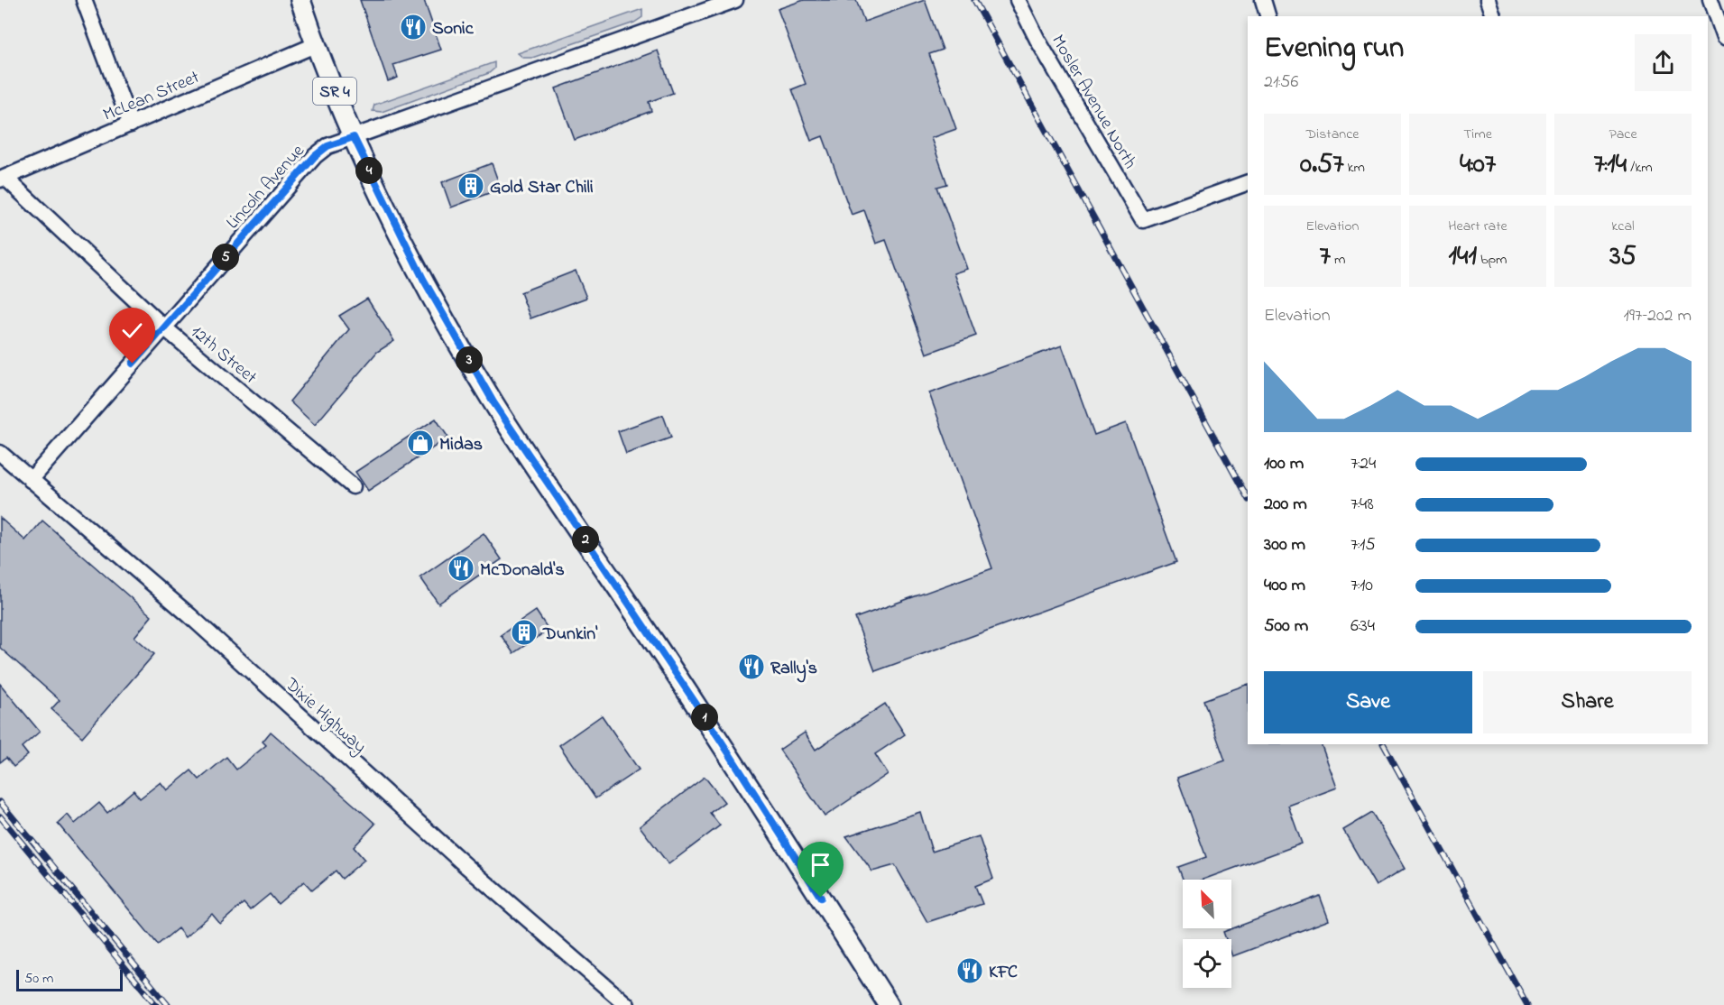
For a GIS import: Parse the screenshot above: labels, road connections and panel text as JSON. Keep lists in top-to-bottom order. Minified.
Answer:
{"streets":{"main road":["SR 4"],"street":["McLean Street","Mosler Avenue North","Lincoln Avenue","12th Street","Dixie Highway"]},"crossings":[["SR 4","McLean Street"],["SR 4","Lincoln Avenue"],["McLean Street","12th Street"],["Lincoln Avenue","12th Street"],["Lincoln Avenue","Dixie Highway"]],"places":{"restaurant":["Sonic","McDonald's","Rally's","KFC"],"building":["Gold Star Chili","Dunkin'"],"shop":["Midas"]},"scale_bar":"50 m","north":"top left","page":{"heading":["Evening run","21:56"],"stats":[["Distance","0.57 km"],["Time","4:07"],["Pace","7:14 /km"],["Elevation","7 m"],["Heart rate","141 bpm"],["kcal","35"]],"pins":["4","5","3","2","1"],"chart":["Elevation","197–202 m"],"list":[{"name":"100 m","note":"7:24"},{"name":"200 m","note":"7:48"},{"name":"300 m","note":"7:15"},{"name":"400 m","note":"7:10"},{"name":"500 m","note":"6:34"}],"buttons":["Save","Share"],"scale":"50 m"}}
